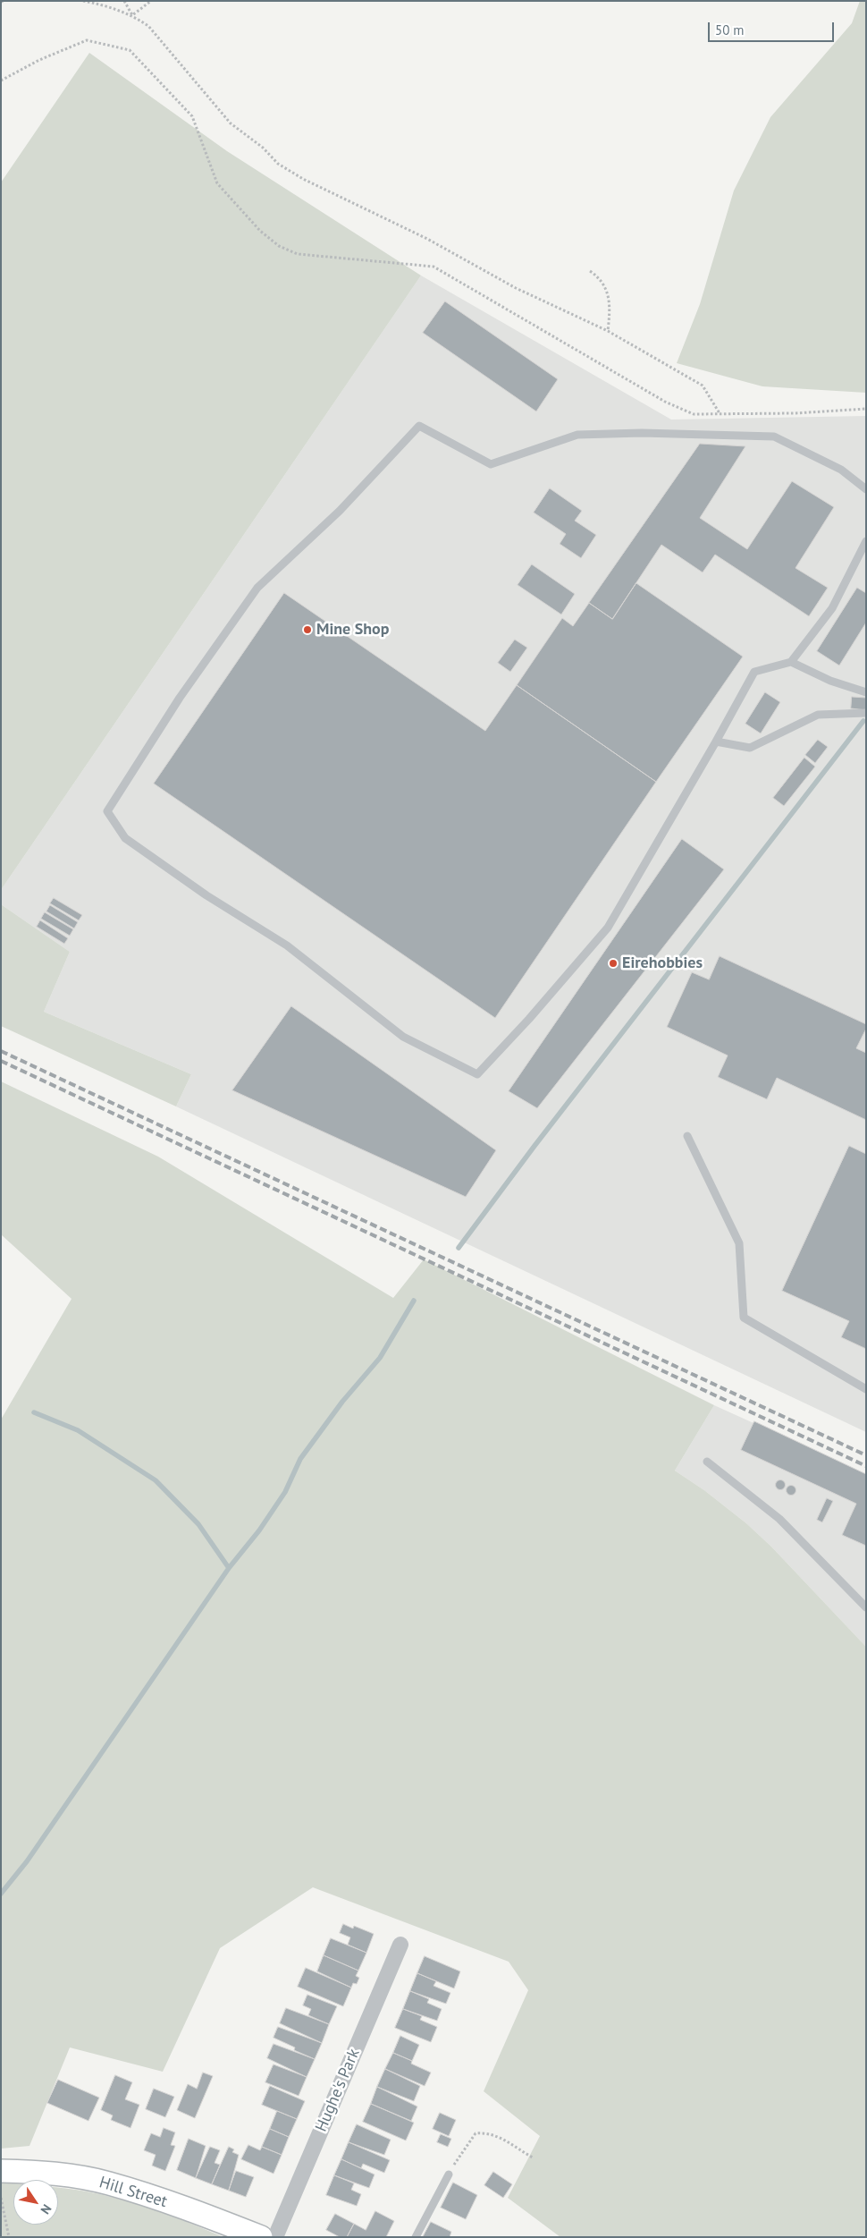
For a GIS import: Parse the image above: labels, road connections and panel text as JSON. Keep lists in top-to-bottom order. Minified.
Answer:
{"streets":{"main road":["Hill Street"],"street":["Hughe's Park"]},"places":["Mine Shop","Eirehobbies"],"scale_bar":"50 m","north":"bottom right"}
